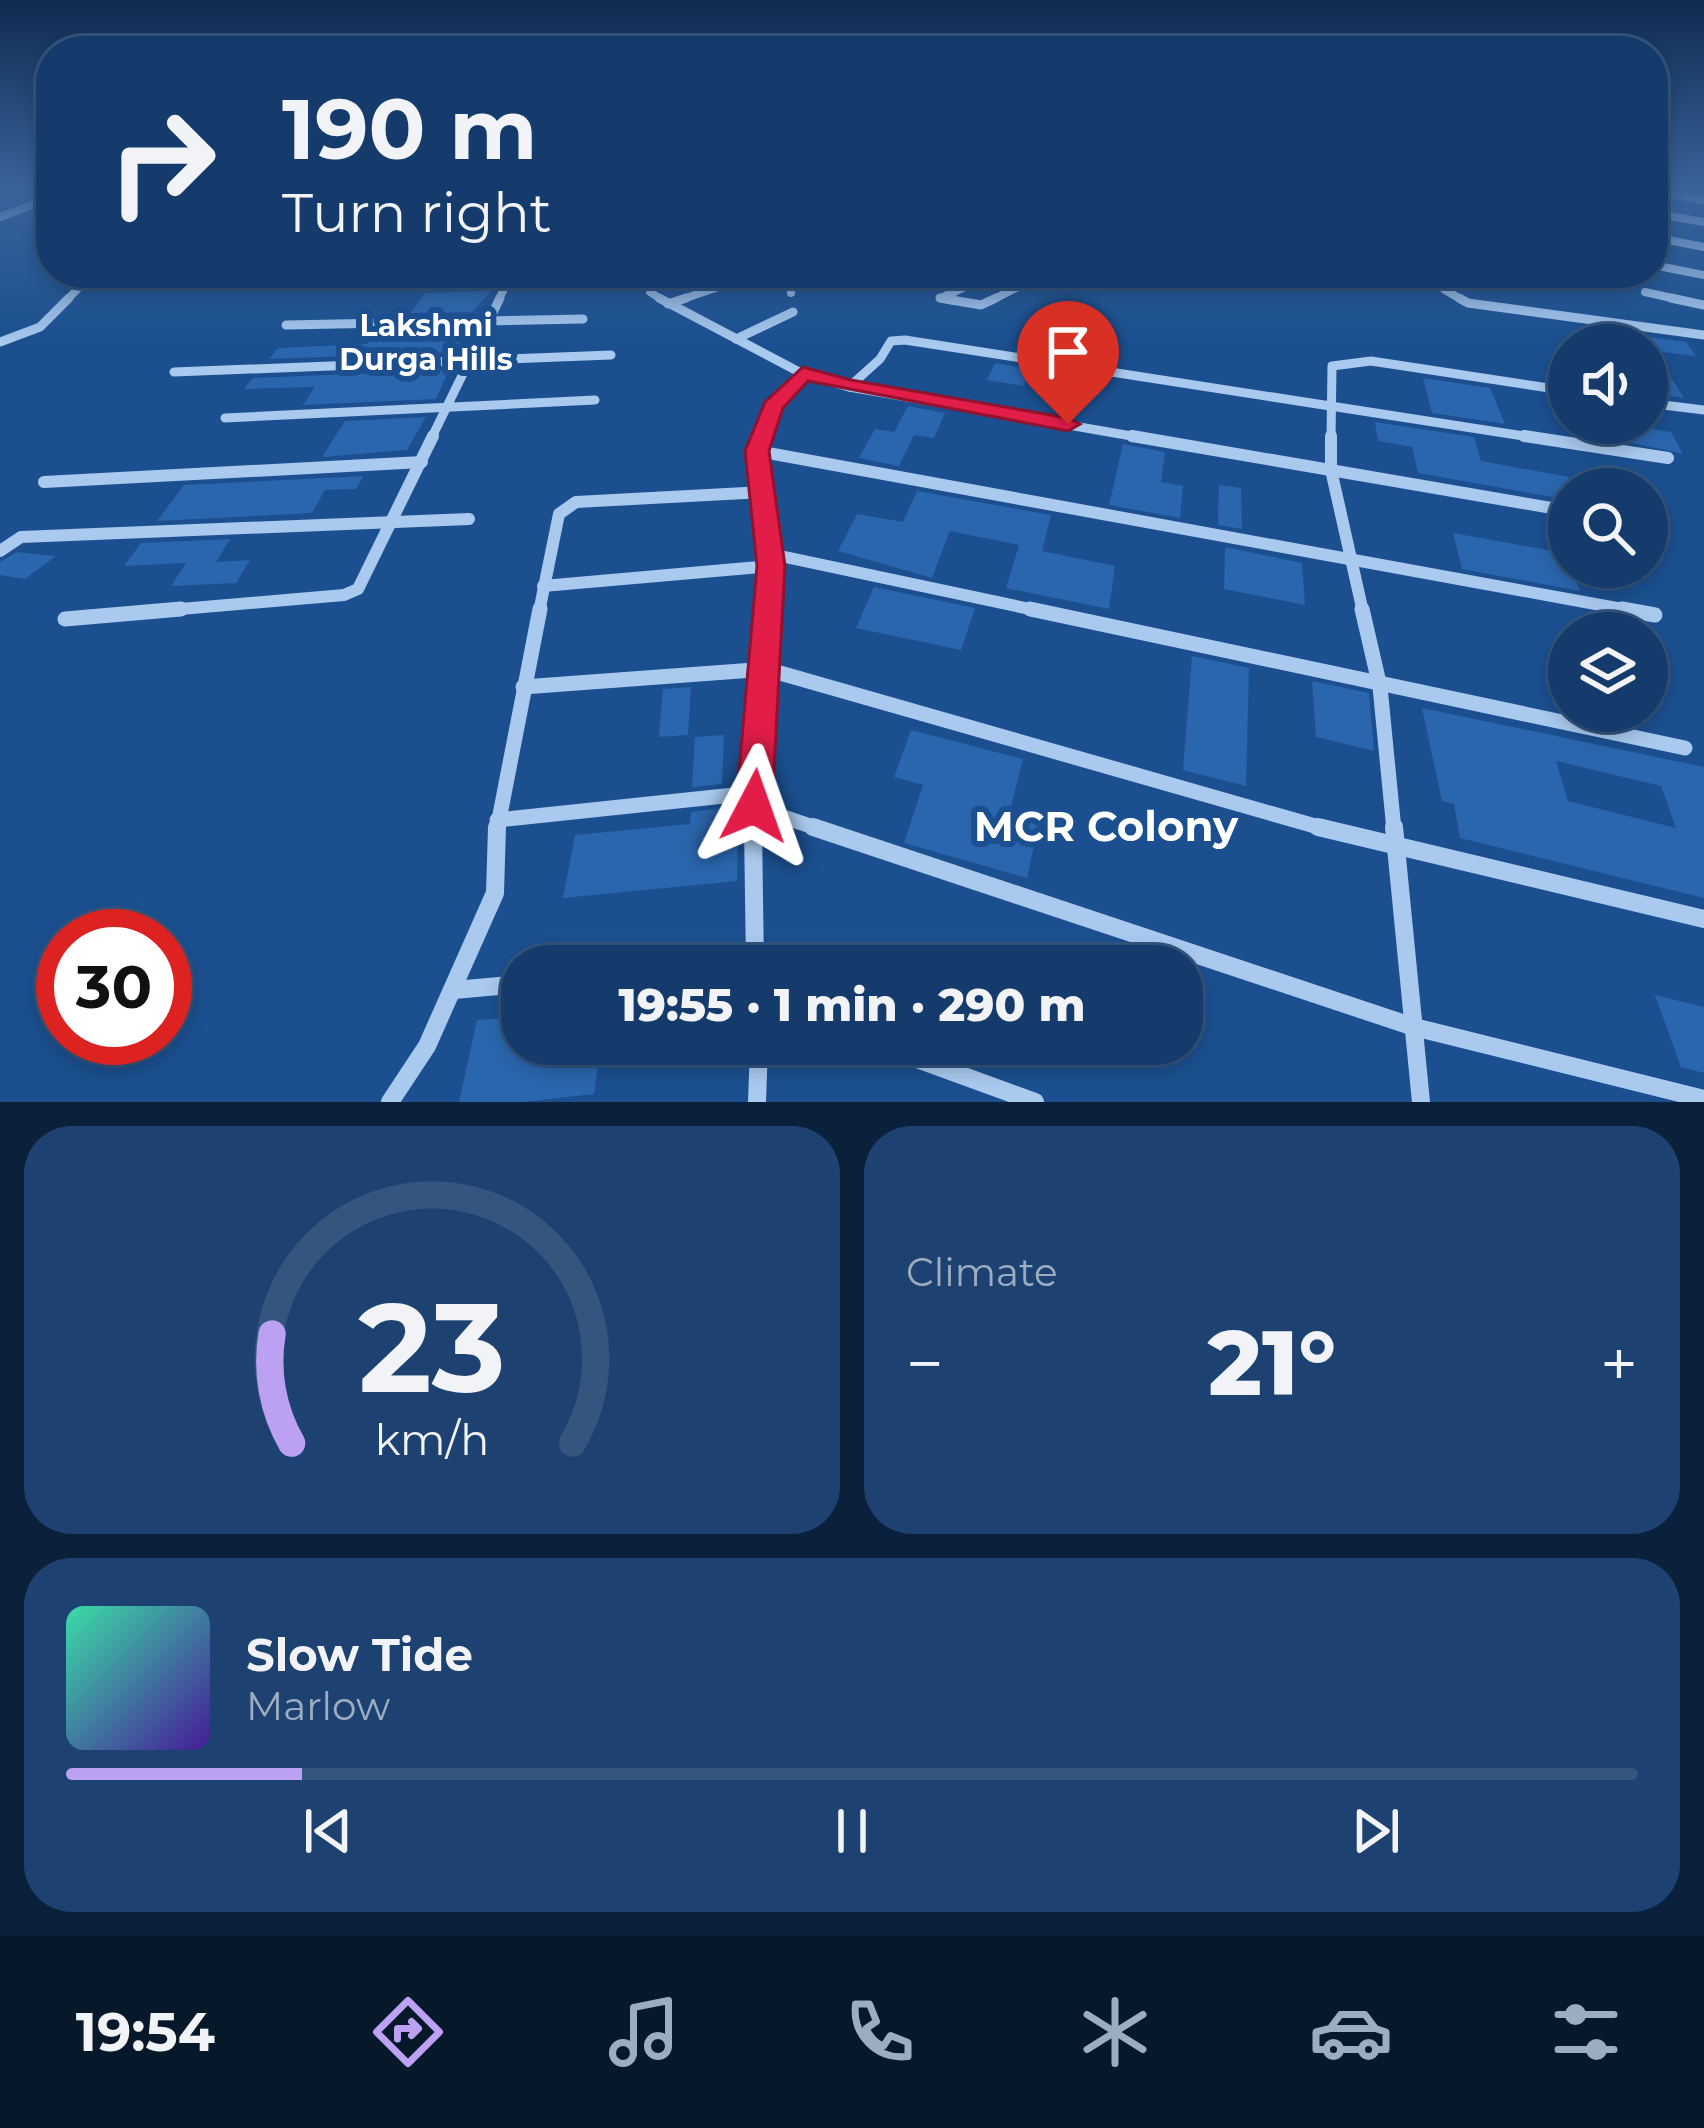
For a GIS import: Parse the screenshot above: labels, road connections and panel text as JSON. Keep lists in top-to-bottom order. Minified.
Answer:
{"districts":["Lakshmi Durga Hills","MCR Colony"],"page":{"turn":["190 m","Turn right"],"limit":"30","trip":"19:55 · 1 min · 290 m","tile":"Climate","heat":["−","21°","+"],"song":["Slow Tide","Marlow"],"tabs":"19:54","gauge":["23","km/h"]}}
